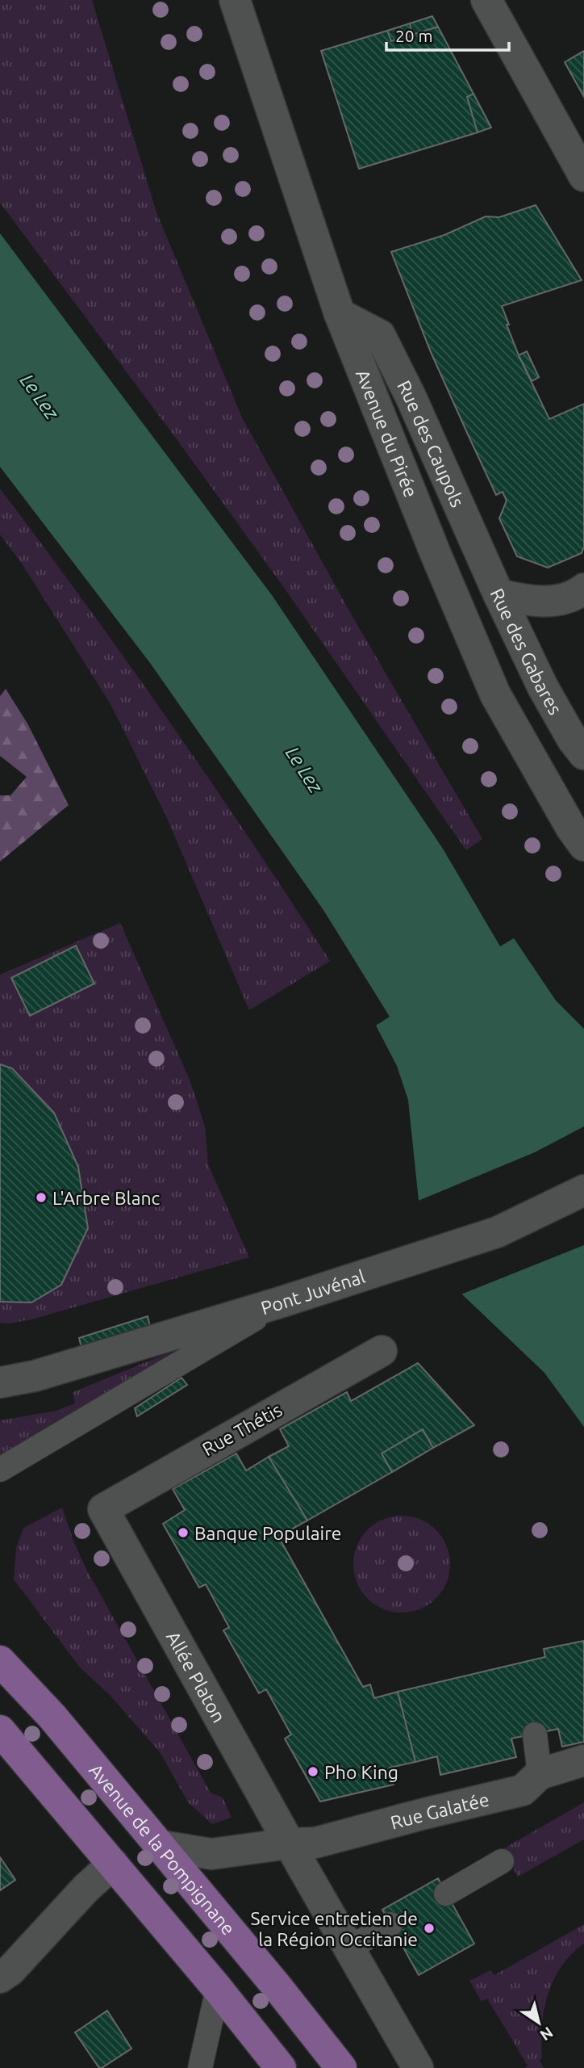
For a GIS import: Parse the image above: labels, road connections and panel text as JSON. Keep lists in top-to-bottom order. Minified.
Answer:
{"streets":{"main road":["Avenue de la Pompignane"],"street":["Avenue du Pirée","Rue des Caupols","Rue des Gabares","Pont Juvénal","Rue Thétis","Allée Platon","Rue Galatée"]},"crossings":[["Avenue du Pirée","Rue des Caupols"],["Rue des Caupols","Rue des Gabares"],["Rue Thétis","Allée Platon"],["Allée Platon","Rue Galatée"]],"water":["Le Lez"],"places":["L'Arbre Blanc","Banque Populaire","Pho King","Service entretien de la Région Occitanie"],"scale_bar":"20 m","north":"bottom right"}
